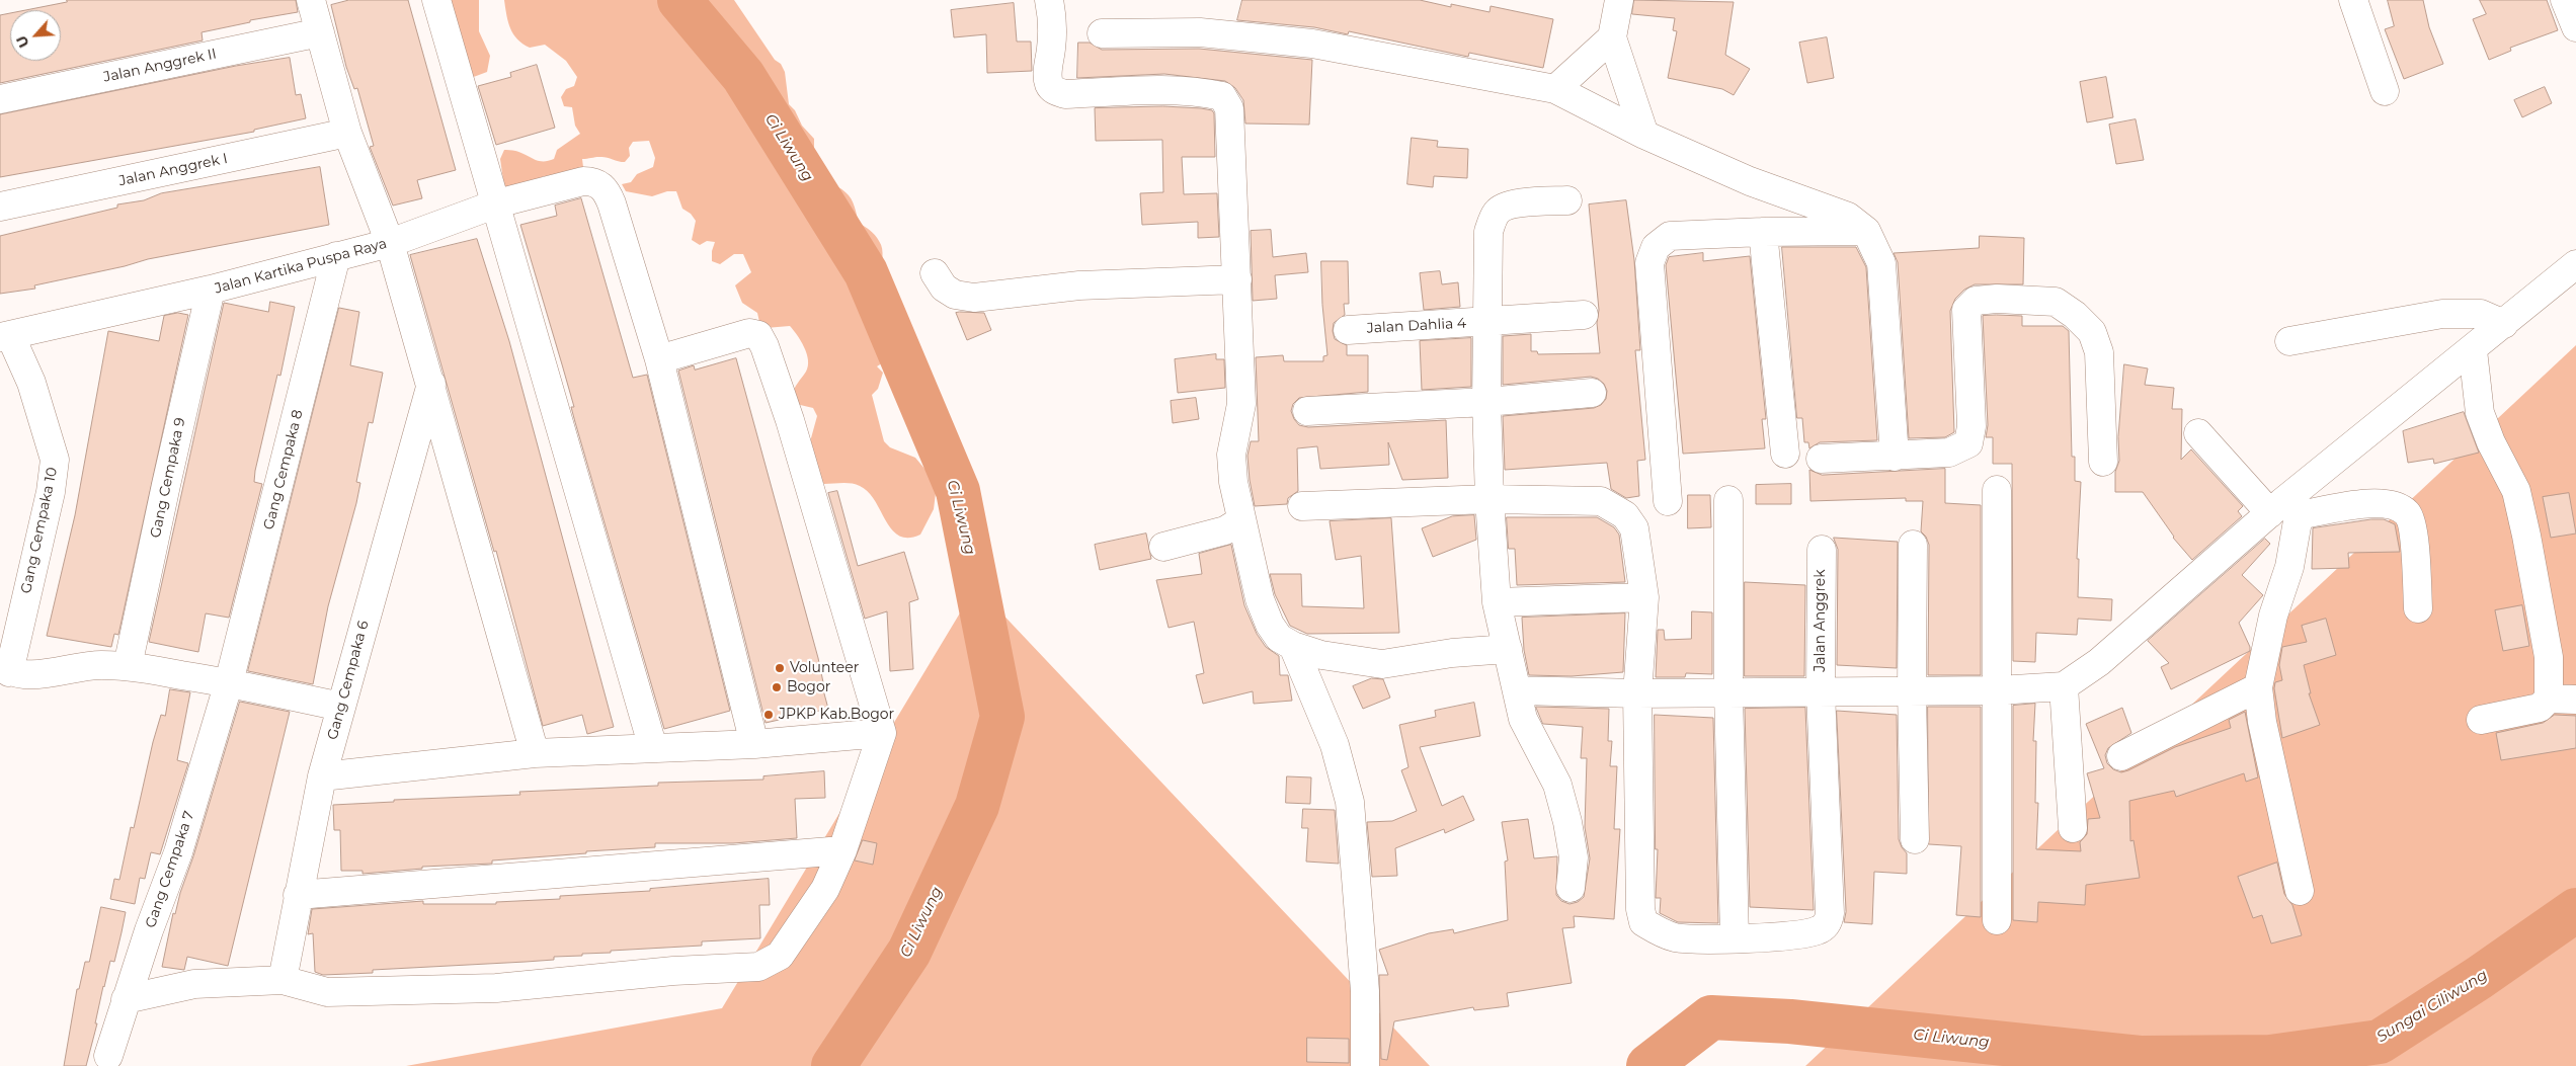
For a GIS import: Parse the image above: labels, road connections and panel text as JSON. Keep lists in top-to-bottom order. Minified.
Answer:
{"streets":{"street":["Jalan Anggrek II","Jalan Anggrek I","Jalan Kartika Puspa Raya","Jalan Dahlia 4","Gang Cempaka 8","Gang Cempaka 9","Gang Cempaka 10","Jalan Anggrek","Gang Cempaka 6","Gang Cempaka 7"]},"crossings":[["Jalan Kartika Puspa Raya","Gang Cempaka 8"],["Jalan Kartika Puspa Raya","Gang Cempaka 9"],["Jalan Kartika Puspa Raya","Gang Cempaka 10"],["Gang Cempaka 8","Gang Cempaka 7"]],"water":["Ci Liwung","Sungai Ciliwung"],"places":["Volunteer","Bogor","JPKP Kab.Bogor"],"north":"bottom left"}
